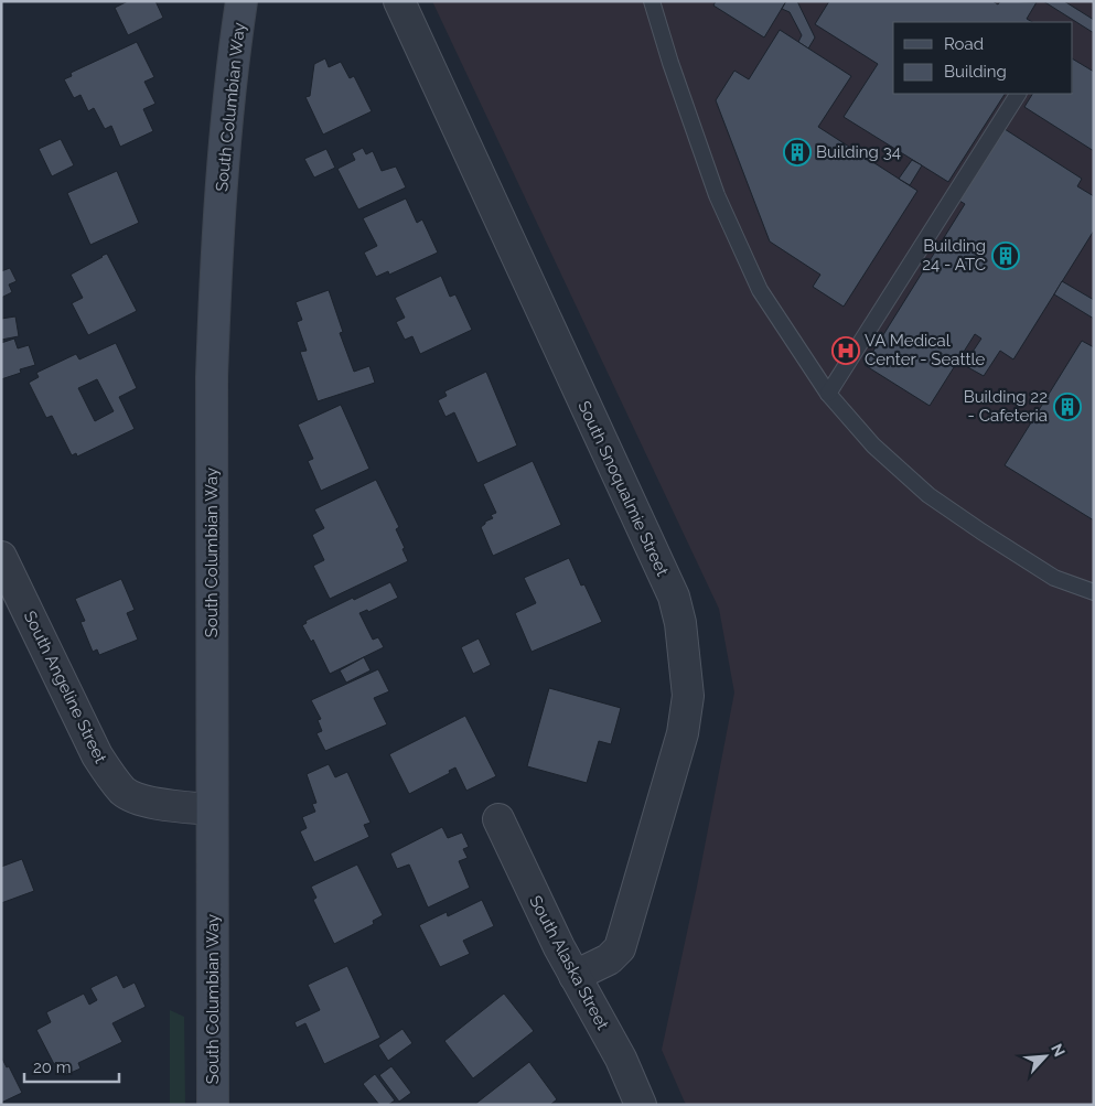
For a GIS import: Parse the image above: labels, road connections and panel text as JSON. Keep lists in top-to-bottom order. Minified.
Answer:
{"streets":{"main road":["South Columbian Way"],"street":["South Snoqualmie Street","South Angeline Street","South Alaska Street"]},"crossings":[["South Columbian Way","South Angeline Street"],["South Snoqualmie Street","South Alaska Street"]],"places":{"building":["Building 34","Building 24 - ATC","Building 22 - Cafeteria"],"hospital":["VA Medical Center - Seattle"]},"legend":["Road","Building"],"scale_bar":"20 m","north":"top right"}
